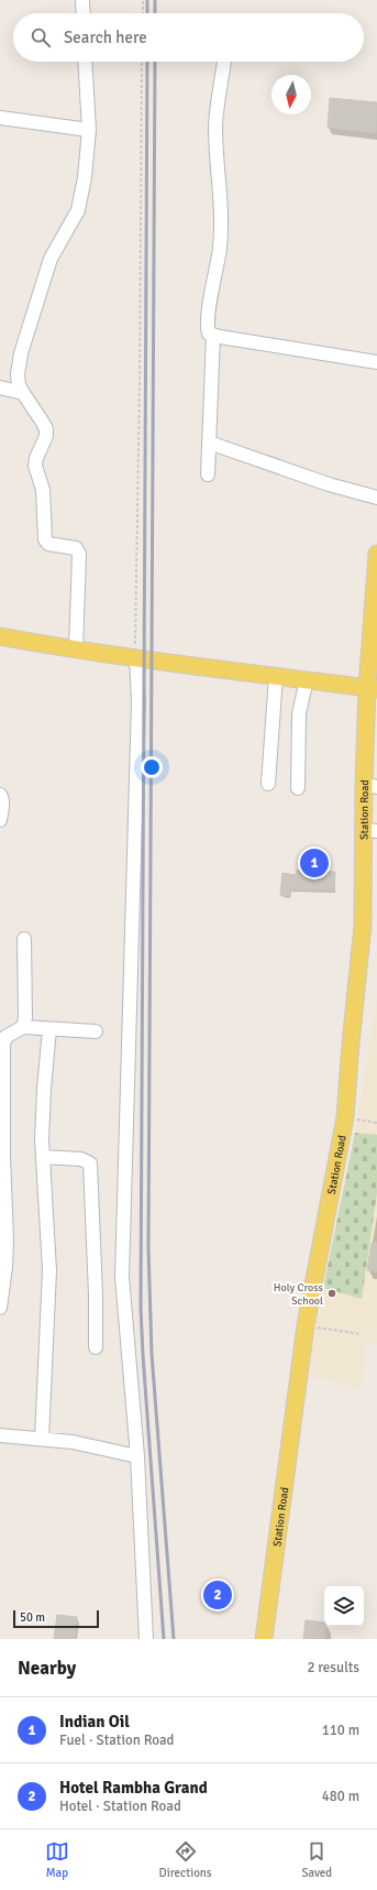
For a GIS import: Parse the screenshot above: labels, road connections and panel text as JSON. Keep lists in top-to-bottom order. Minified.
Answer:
{"streets":{"main road":["Station Road"]},"places":["Holy Cross School"],"scale_bar":"50 m","north":"bottom","page":{"search":"Search here","pins":["1","2"],"scale":"50 m","heading":["Nearby","2 results"],"list":[{"mark":"1","name":"Indian Oil","note":"Fuel · Station Road","value":"110 m"},{"mark":"2","name":"Hotel Rambha Grand","note":"Hotel · Station Road","value":"480 m"}],"nav":["Map","Directions","Saved"]}}
